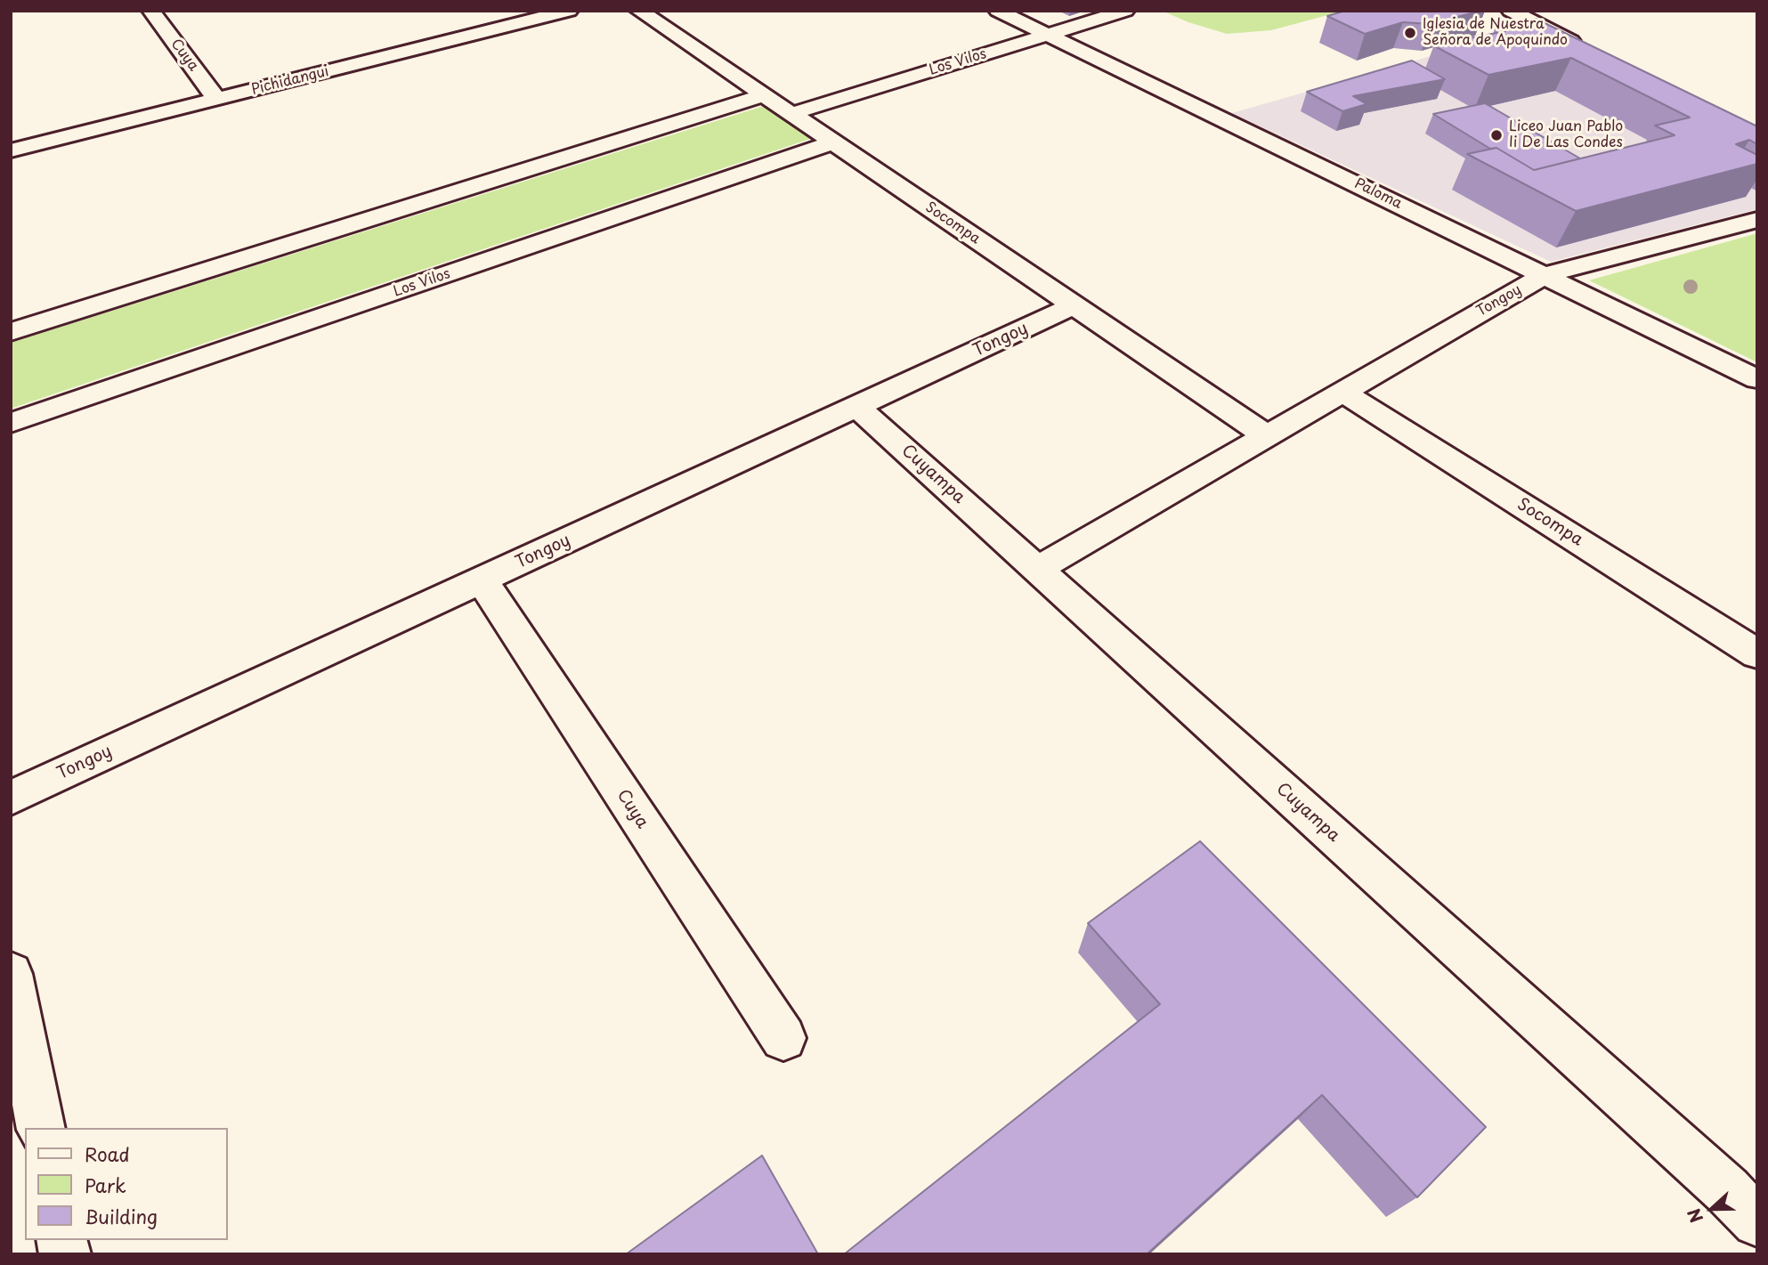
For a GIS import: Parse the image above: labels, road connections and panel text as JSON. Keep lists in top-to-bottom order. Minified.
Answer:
{"streets":{"street":["Cuya","Los Vilos","Pichidangui","Paloma","Socompa","Tongoy","Cuyampa"]},"crossings":[["Cuya","Pichidangui"],["Cuya","Tongoy"],["Los Vilos","Paloma"],["Los Vilos","Socompa"],["Paloma","Tongoy"],["Socompa","Tongoy"],["Tongoy","Cuyampa"]],"places":["Iglesia de Nuestra Señora de Apoquindo","Liceo Juan Pablo Ii De Las Condes"],"legend":["Road","Park","Building"],"north":"left"}
